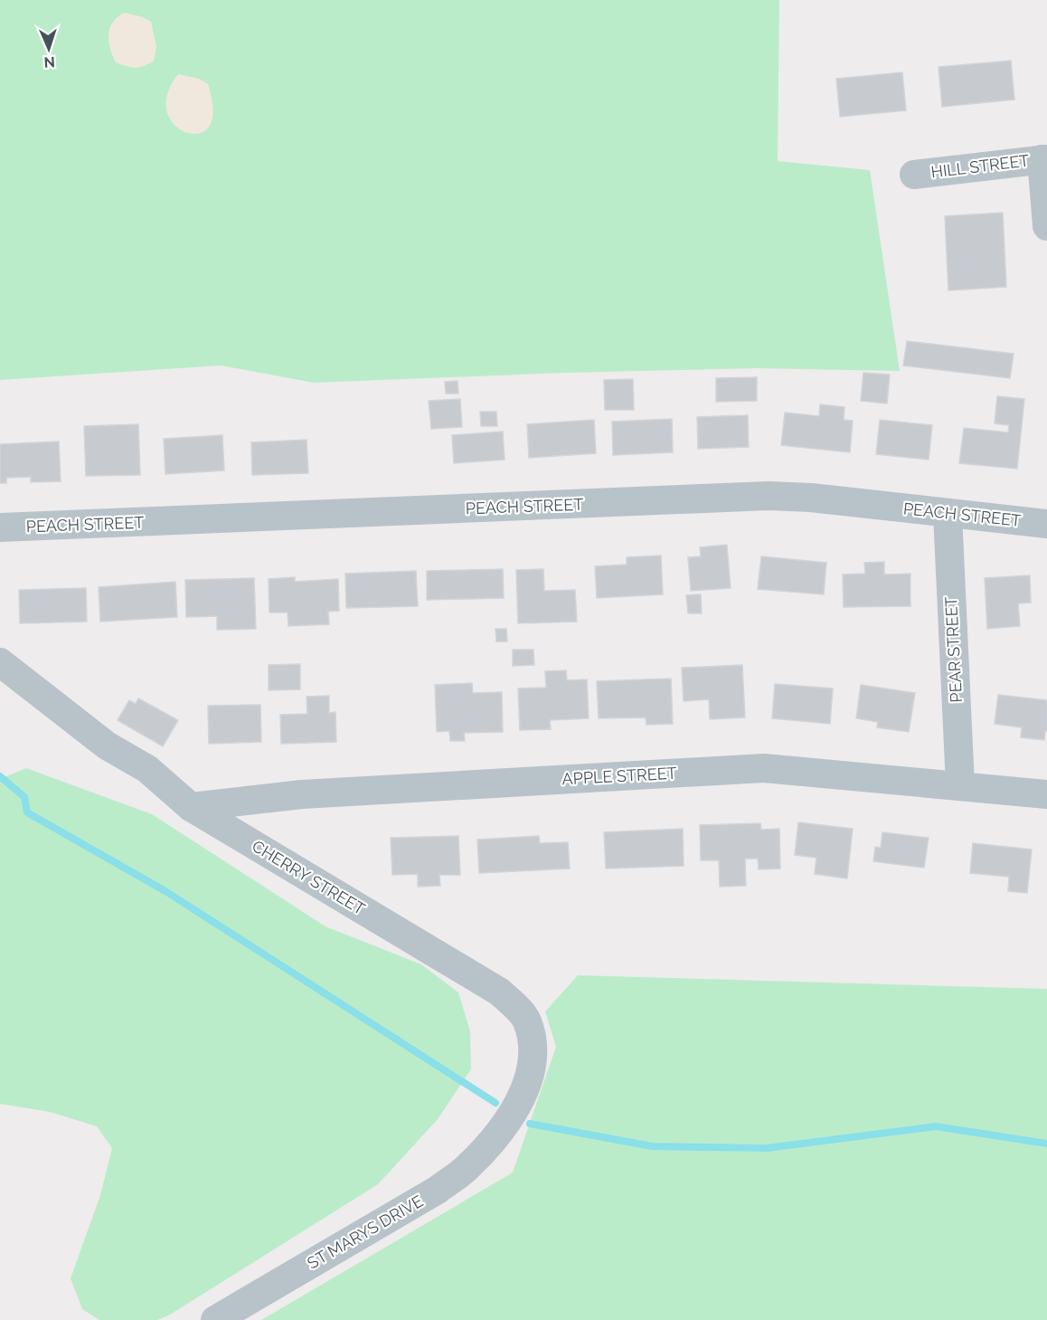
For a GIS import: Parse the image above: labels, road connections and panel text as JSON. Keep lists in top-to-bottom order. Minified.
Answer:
{"streets":{"street":["HILL STREET","PEACH STREET","PEAR STREET","APPLE STREET","CHERRY STREET","ST MARYS DRIVE"]},"crossings":[["PEACH STREET","PEAR STREET"],["PEAR STREET","APPLE STREET"],["APPLE STREET","CHERRY STREET"],["CHERRY STREET","ST MARYS DRIVE"]],"north":"bottom"}
